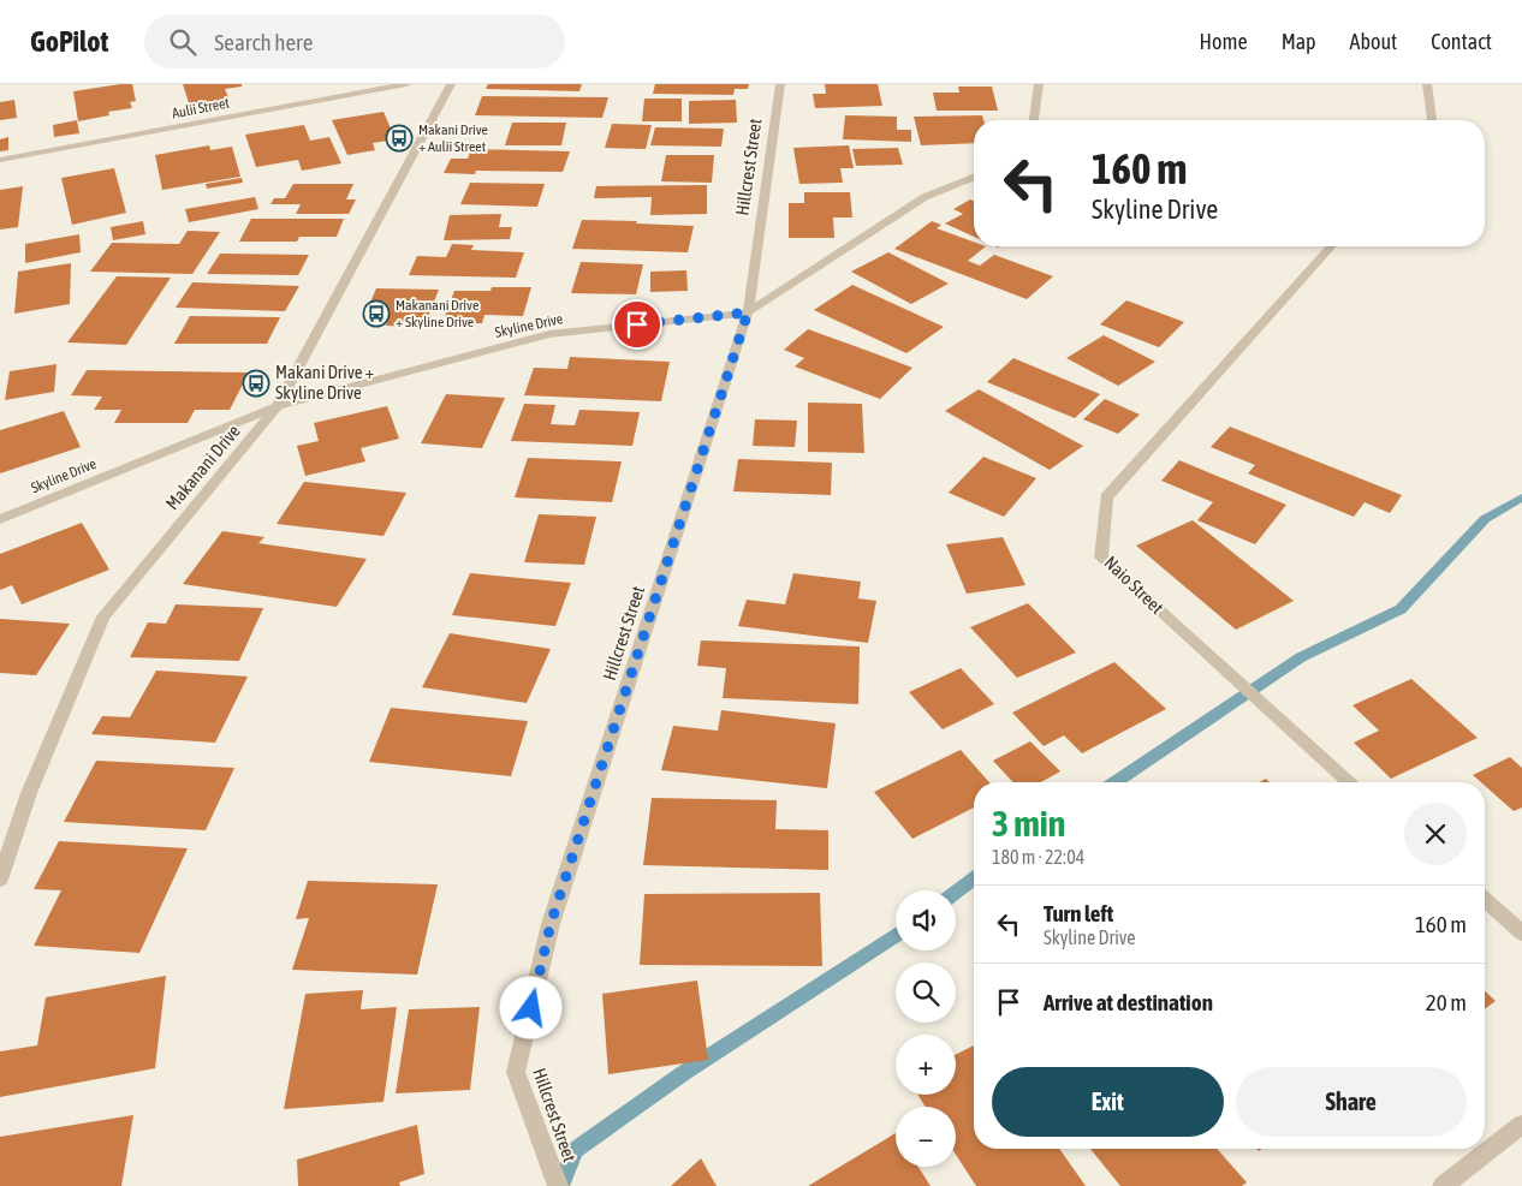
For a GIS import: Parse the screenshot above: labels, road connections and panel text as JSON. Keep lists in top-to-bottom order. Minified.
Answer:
{"streets":{"street":["Aulii Street","Hillcrest Street","Skyline Drive","Makanani Drive","Naio Street"]},"crossings":[["Hillcrest Street","Skyline Drive"],["Skyline Drive","Makanani Drive"]],"places":{"bus stop":["Makani Drive + Aulii Street","Makanani Drive + Skyline Drive","Makani Drive + Skyline Drive"]},"page":{"header":"GoPilot","search":"Search here","nav":["Home","Map","About","Contact"],"turn":["160 m","Skyline Drive"],"heading":["3 min","180 m · 22:04"],"list":[{"name":"Turn left","note":"Skyline Drive","value":"160 m"},{"name":"Arrive at destination","value":"20 m"}],"map_buttons":["+","−"],"buttons":["Exit","Share"]}}
